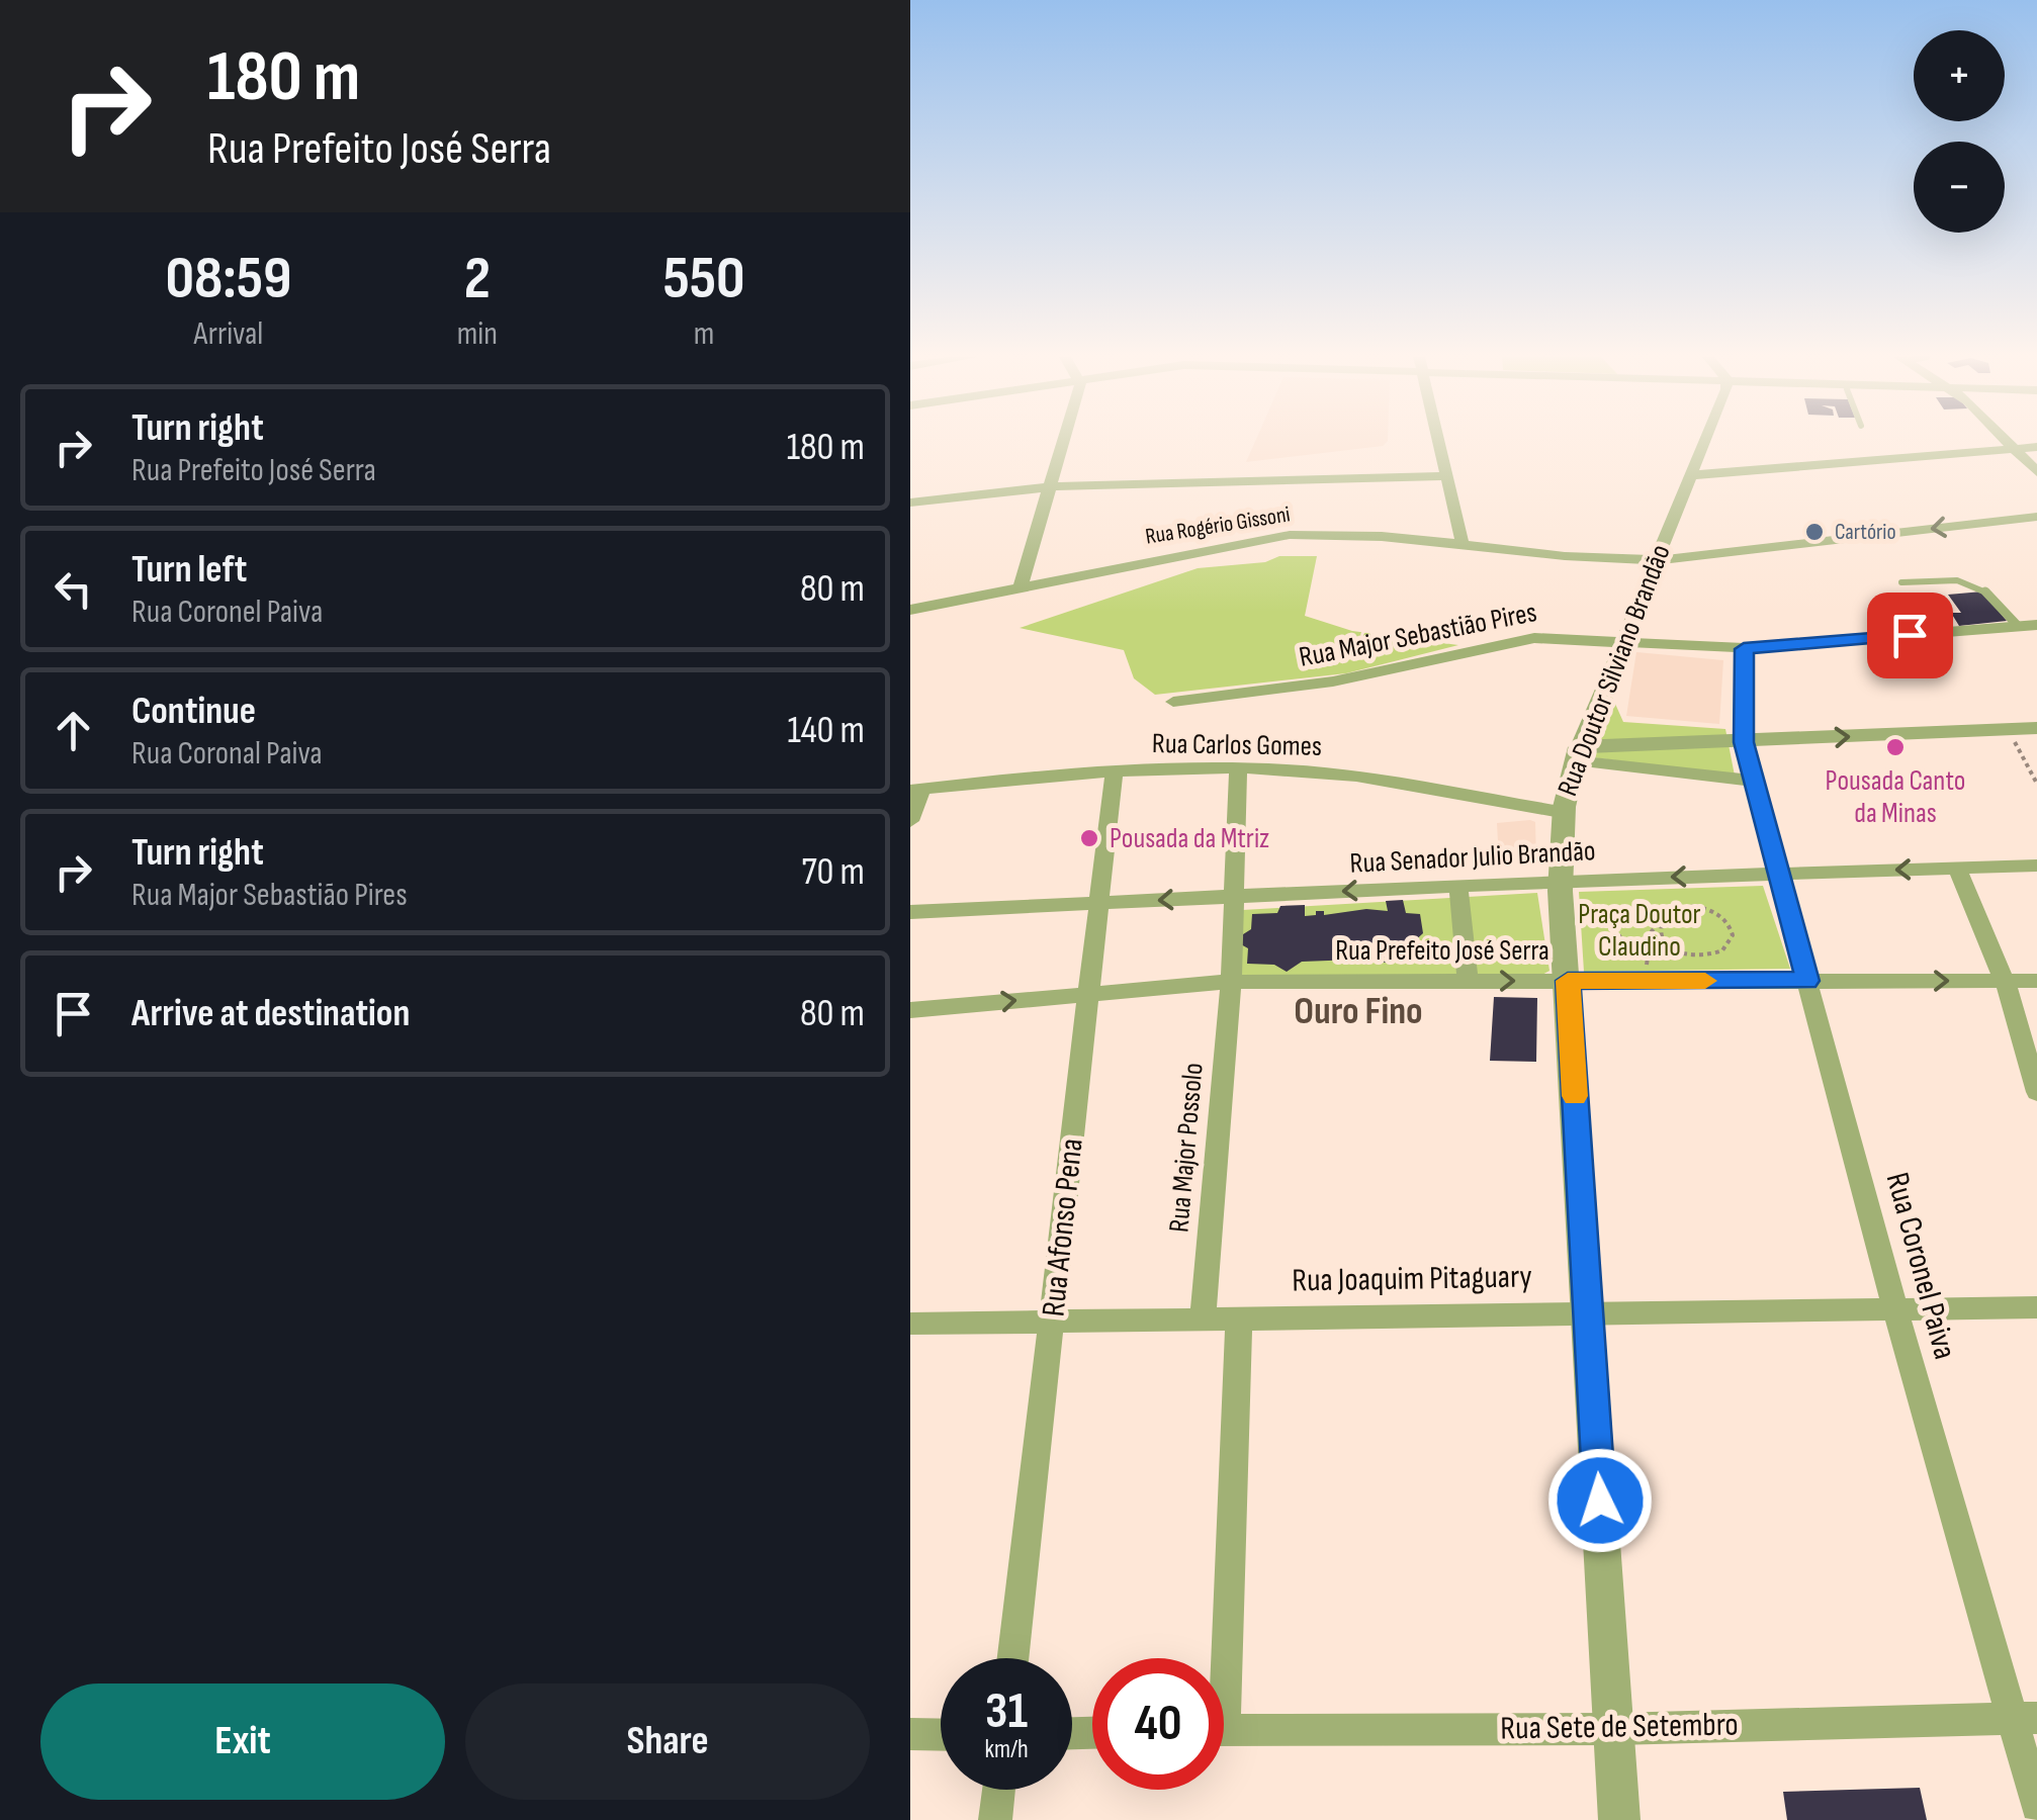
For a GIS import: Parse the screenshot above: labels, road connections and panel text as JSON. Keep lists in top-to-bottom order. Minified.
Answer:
{"streets":{"street":["Rua Rogério Gissoni","Rua Major Sebastião Pires","Rua Doutor Silviano Brandão","Rua Carlos Gomes","Rua Senador Julio Brandão","Rua Prefeito José Serra","Rua Major Possolo","Rua Afonso Pena","Rua Coronel Paiva","Rua Joaquim Pitaguary","Rua Sete de Setembro"]},"crossings":[["Rua Rogério Gissoni","Rua Doutor Silviano Brandão"],["Rua Major Sebastião Pires","Rua Doutor Silviano Brandão"],["Rua Major Sebastião Pires","Rua Coronel Paiva"],["Rua Doutor Silviano Brandão","Rua Carlos Gomes"],["Rua Doutor Silviano Brandão","Rua Senador Julio Brandão"],["Rua Doutor Silviano Brandão","Rua Prefeito José Serra"],["Rua Doutor Silviano Brandão","Rua Joaquim Pitaguary"],["Rua Doutor Silviano Brandão","Rua Sete de Setembro"],["Rua Carlos Gomes","Rua Major Possolo"],["Rua Carlos Gomes","Rua Afonso Pena"],["Rua Senador Julio Brandão","Rua Major Possolo"],["Rua Senador Julio Brandão","Rua Afonso Pena"],["Rua Senador Julio Brandão","Rua Coronel Paiva"],["Rua Prefeito José Serra","Rua Major Possolo"],["Rua Prefeito José Serra","Rua Afonso Pena"],["Rua Prefeito José Serra","Rua Coronel Paiva"],["Rua Major Possolo","Rua Joaquim Pitaguary"],["Rua Afonso Pena","Rua Joaquim Pitaguary"],["Rua Coronel Paiva","Rua Joaquim Pitaguary"],["Rua Coronel Paiva","Rua Sete de Setembro"]],"one_way":["Rua Prefeito José Serra"],"districts":["Ouro Fino"],"parks":["Praça Doutor Claudino"],"places":["Cartório","Pousada Canto da Minas","Pousada da Mtriz"],"page":{"turn":["180 m","Rua Prefeito José Serra"],"map_buttons":["+","−"],"eta":["08:59","Arrival","2","min","550","m"],"list":[{"name":"Turn right","note":"Rua Prefeito José Serra","value":"180 m"},{"name":"Turn left","note":"Rua Coronel Paiva","value":"80 m"},{"name":"Continue","note":"Rua Coronal Paiva","value":"140 m"},{"name":"Turn right","note":"Rua Major Sebastião Pires","value":"70 m"},{"name":"Arrive at destination","value":"80 m"}],"speed":"31 km/h","limit":"40","buttons":["Exit","Share"]}}
